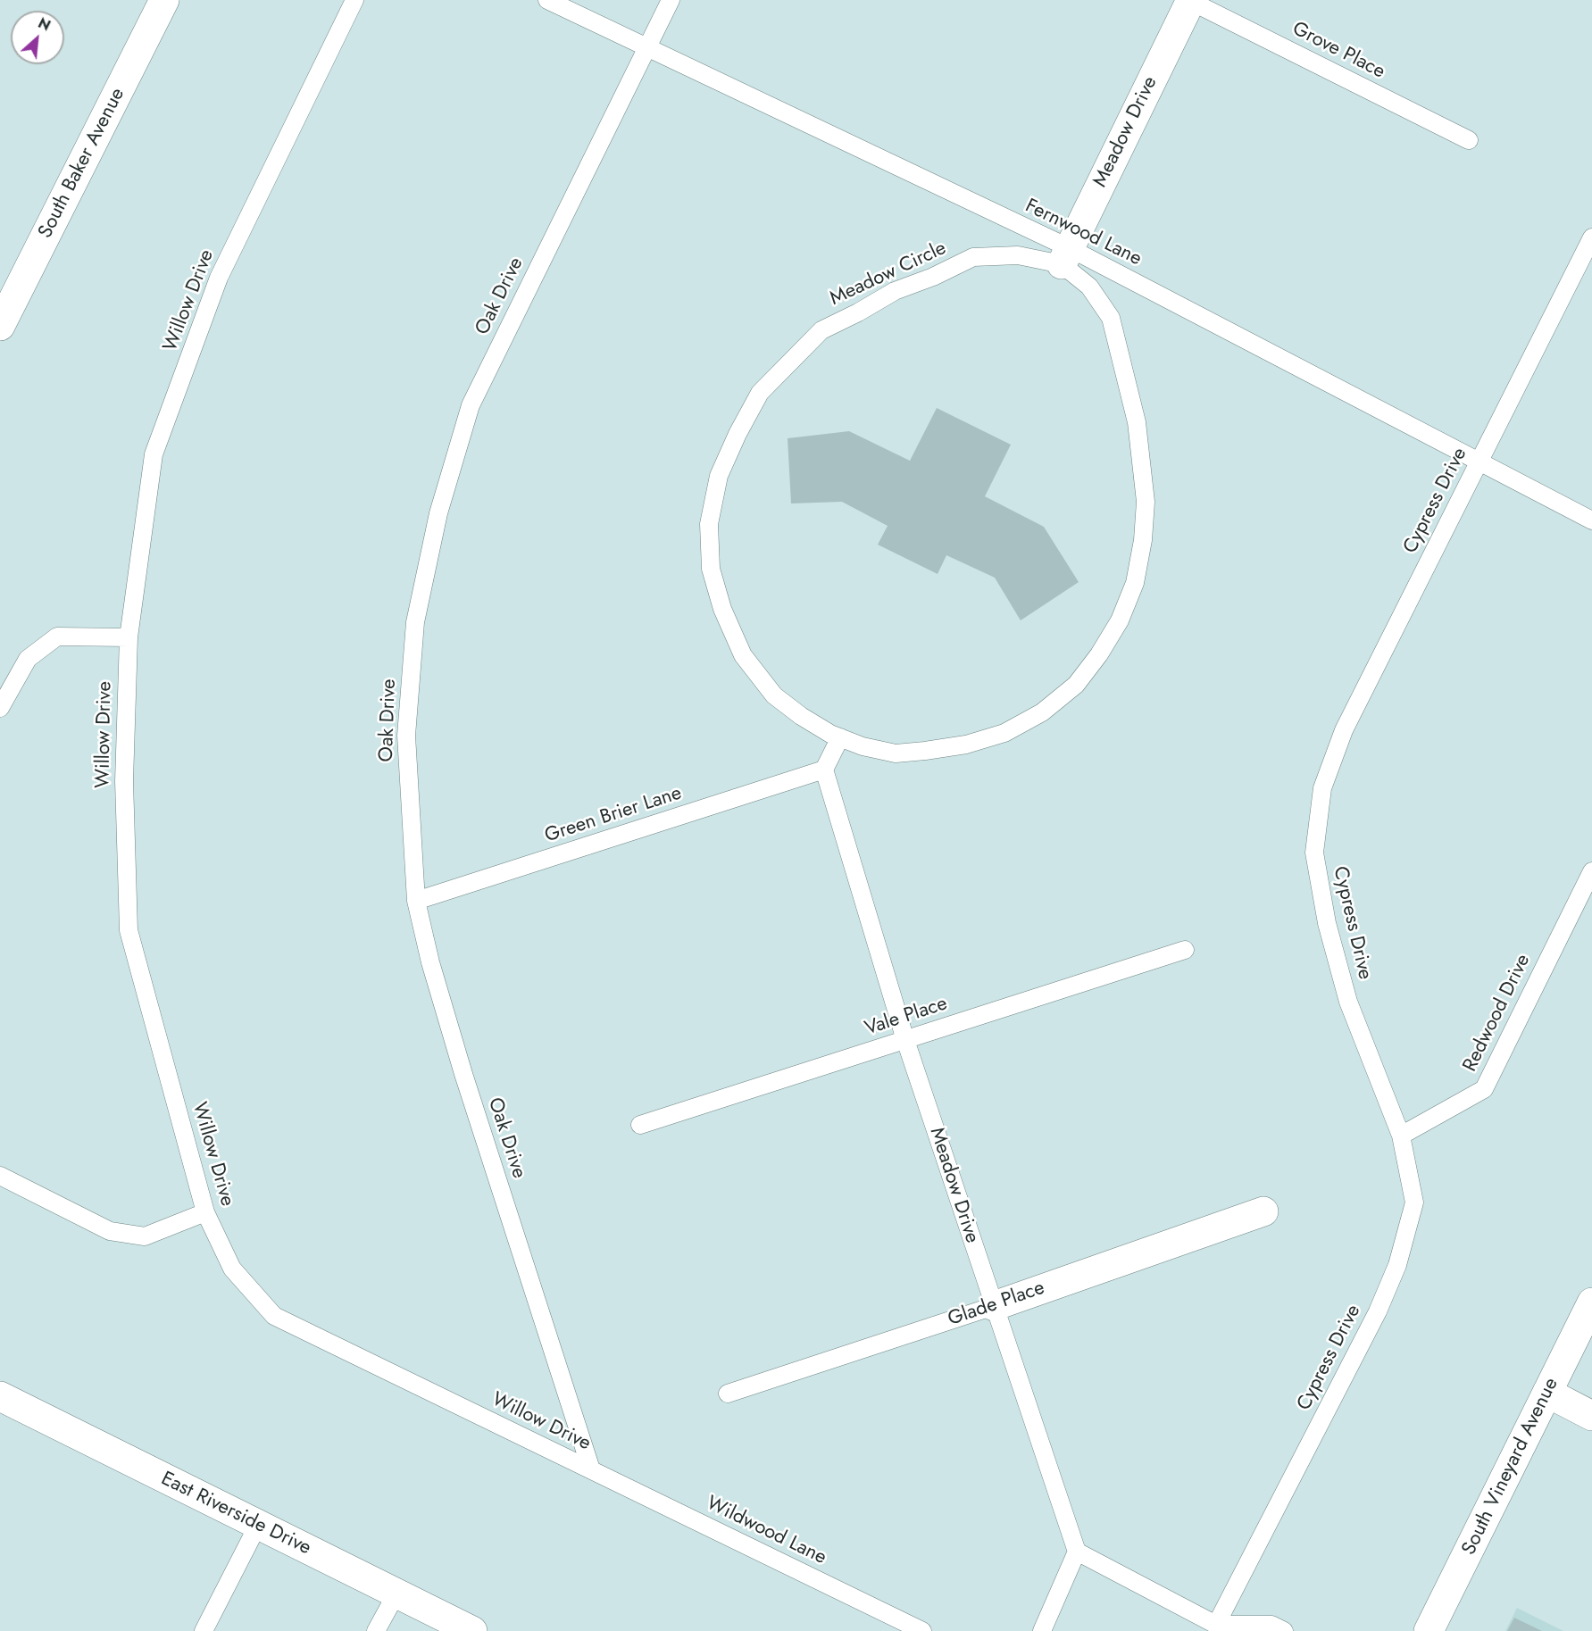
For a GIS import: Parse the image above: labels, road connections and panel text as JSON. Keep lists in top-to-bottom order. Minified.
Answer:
{"streets":{"street":["Meadow Drive","South Baker Avenue","Glade Place","South Vineyard Avenue","East Riverside Drive"],"lane":["Grove Place","Fernwood Lane","Meadow Circle","Oak Drive","Willow Drive","Cypress Drive","Green Brier Lane","Redwood Drive","Vale Place","Wildwood Lane"]},"crossings":[["Grove Place","Meadow Drive"],["Meadow Drive","Fernwood Lane"],["Meadow Drive","Meadow Circle"],["Meadow Drive","Green Brier Lane"],["Meadow Drive","Vale Place"],["Meadow Drive","Glade Place"],["Fernwood Lane","Meadow Circle"],["Fernwood Lane","Oak Drive"],["Fernwood Lane","Cypress Drive"],["Oak Drive","Willow Drive"],["Oak Drive","Green Brier Lane"],["Oak Drive","Wildwood Lane"],["Willow Drive","Wildwood Lane"],["Cypress Drive","Redwood Drive"]],"north":"top right"}
